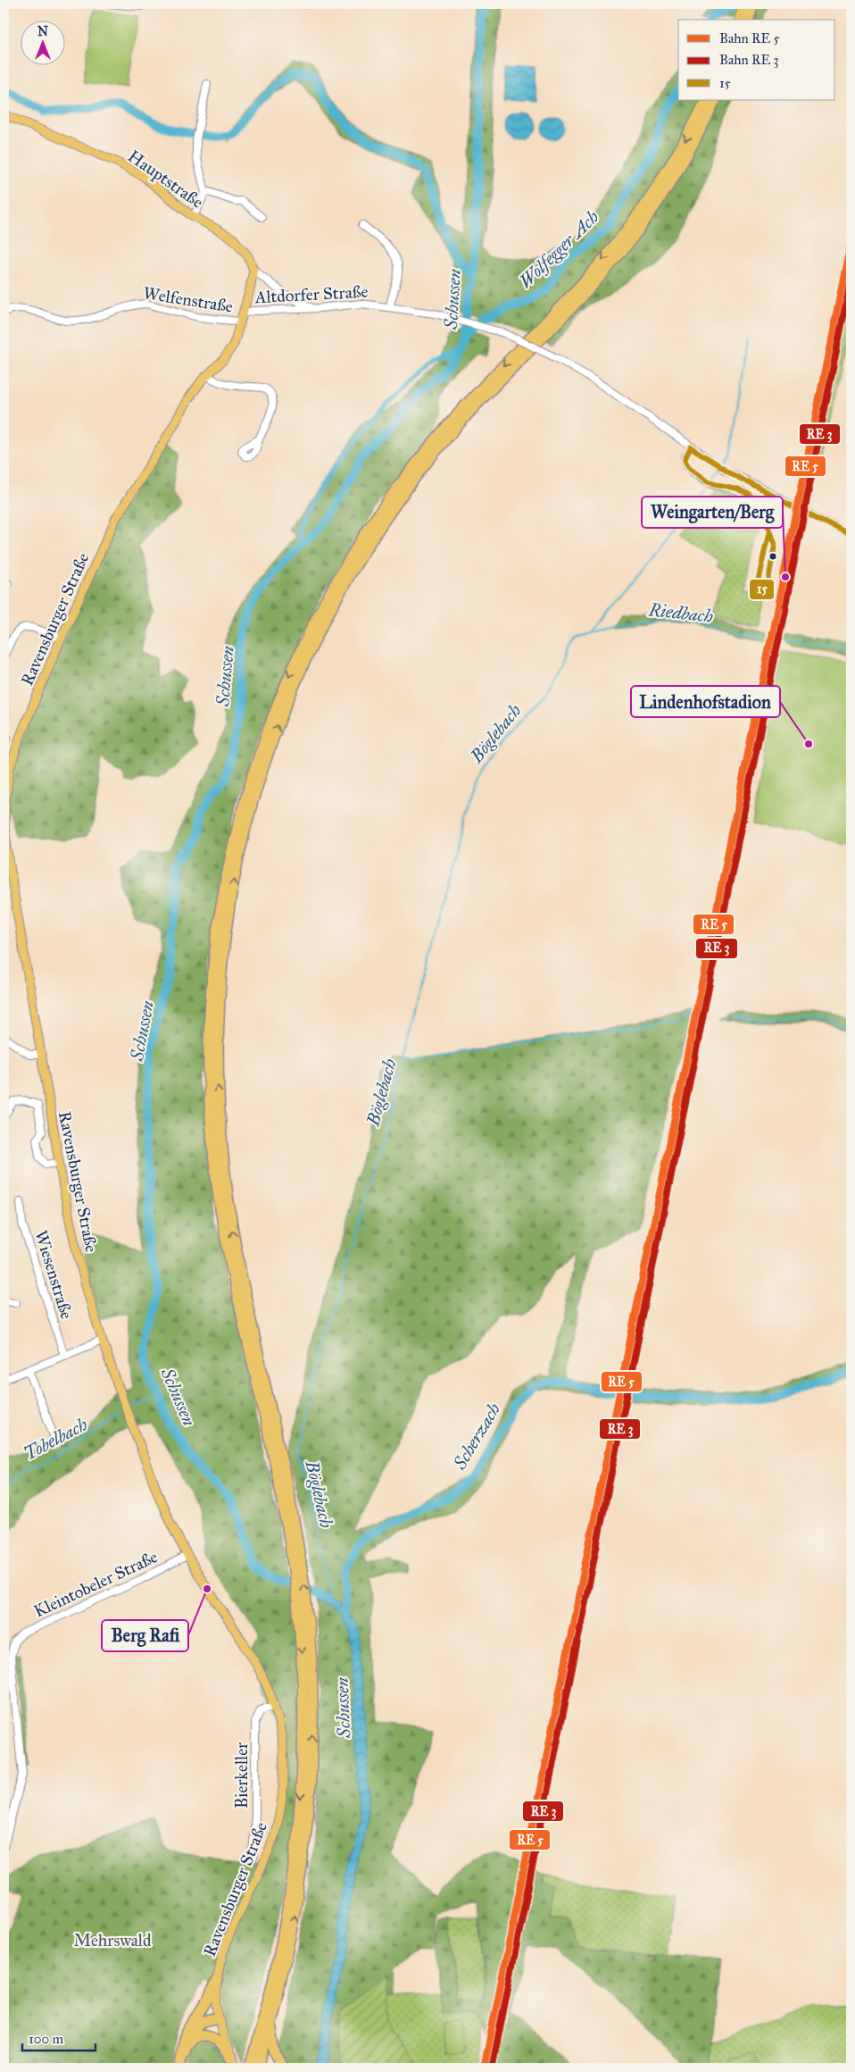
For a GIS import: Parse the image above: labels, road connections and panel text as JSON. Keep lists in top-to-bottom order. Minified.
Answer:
{"streets":{"main road":["Hauptstraße","Ravensburger Straße"],"street":["Altdorfer Straße","Welfenstraße","Wiesenstraße","Kleintobeler Straße","Bierkeller"]},"crossings":[["Altdorfer Straße","Welfenstraße"],["Altdorfer Straße","Ravensburger Straße"],["Welfenstraße","Ravensburger Straße"],["Ravensburger Straße","Kleintobeler Straße"],["Ravensburger Straße","Bierkeller"]],"water":["Wolfegger Ach","Schussen","Riedbach","Böglebach","Scherzach","Tobelbach"],"parks":["Mehrswald"],"places":["Weingarten/Berg","Lindenhofstadion","Berg Rafi"],"lines":["transit line 15"],"legend":["Bahn RE 5","Bahn RE 3","15"],"scale_bar":"100 m","north":"top"}
